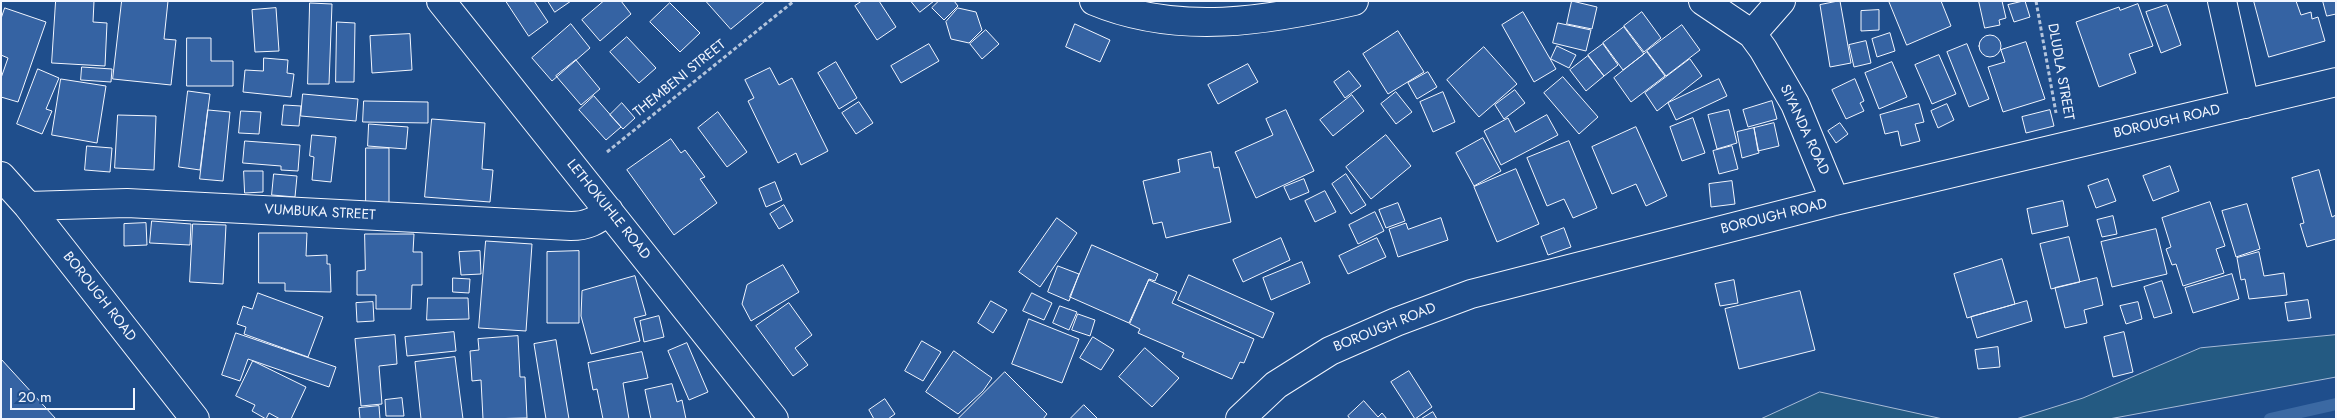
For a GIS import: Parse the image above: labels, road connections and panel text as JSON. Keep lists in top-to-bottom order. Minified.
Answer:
{"streets":{"street":["BOROUGH ROAD","SIYANDA ROAD","LETHOKUHLE ROAD","VUMBUKA STREET"],"path":["DLUDLA STREET","THEMBENI STREET"]},"crossings":[["DLUDLA STREET","BOROUGH ROAD"],["THEMBENI STREET","LETHOKUHLE ROAD"],["BOROUGH ROAD","SIYANDA ROAD"],["BOROUGH ROAD","VUMBUKA STREET"],["LETHOKUHLE ROAD","VUMBUKA STREET"]],"scale_bar":"20 m"}
